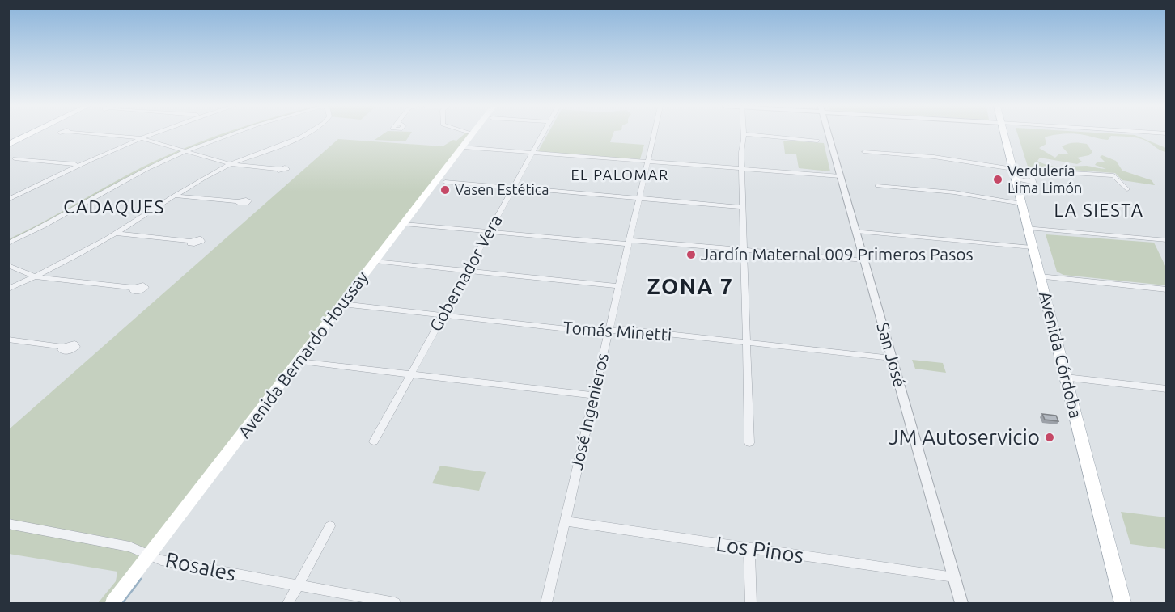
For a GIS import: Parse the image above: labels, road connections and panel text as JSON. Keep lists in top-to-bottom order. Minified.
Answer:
{"streets":{"main road":["Avenida Bernardo Houssay","Avenida Córdoba"],"street":["Gobernador Vera","Tomás Minetti","San José","José Ingenieros","Los Pinos","Rosales"]},"crossings":[["Gobernador Vera","Tomás Minetti"],["Tomás Minetti","Avenida Bernardo Houssay"],["Tomás Minetti","San José"],["Tomás Minetti","José Ingenieros"],["Avenida Bernardo Houssay","Rosales"],["San José","Los Pinos"],["José Ingenieros","Los Pinos"]],"districts":["EL PALOMAR","CADAQUES","LA SIESTA","ZONA 7"],"places":["Verdulería Lima Limón","Vasen Estética","Jardín Maternal 009 Primeros Pasos","JM Autoservicio"]}
